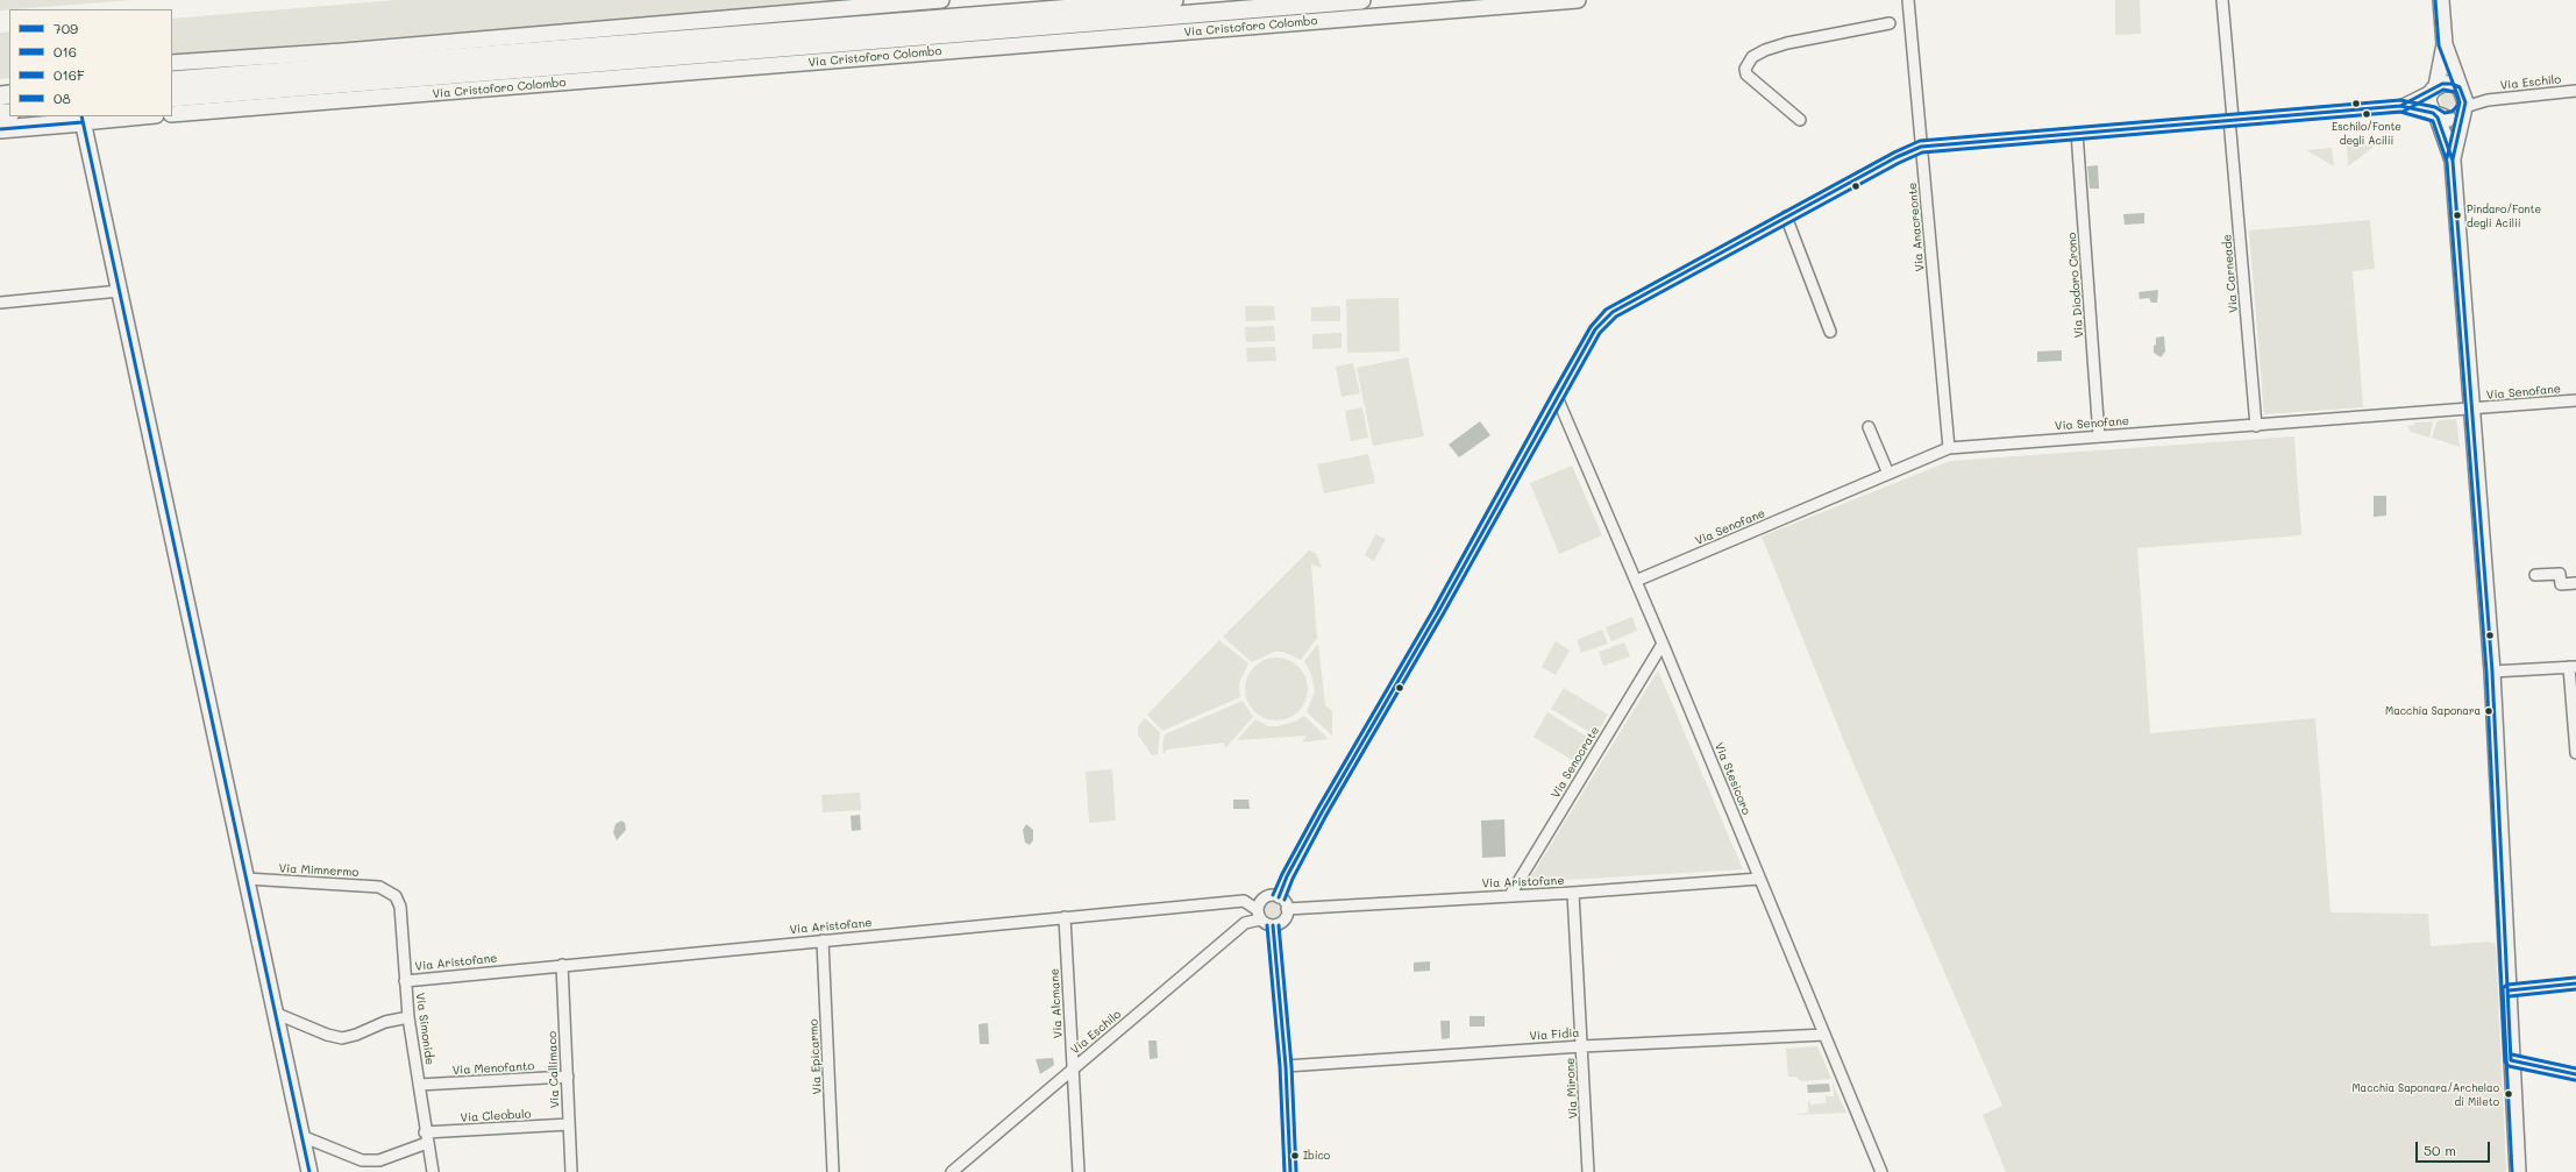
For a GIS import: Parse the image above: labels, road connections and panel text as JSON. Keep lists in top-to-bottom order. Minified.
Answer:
{"streets":{"main road":["Via Cristoforo Colombo"],"street":["Via Eschilo","Via Anacreonte","Via Carneade","Via Diodoro Crono","Via Senofane","Via Senocrate","Via Stesicoro","Via Mimnermo","Via Aristofane","Via Alcmane","Via Simonide","Via Fidia","Via Epicarmo","Via Menofanto","Via Callimaco","Via Mirone","Via Cleobulo"]},"crossings":[["Via Eschilo","Via Aristofane"],["Via Eschilo","Via Alcmane"],["Via Anacreonte","Via Senofane"],["Via Carneade","Via Senofane"],["Via Diodoro Crono","Via Senofane"],["Via Senofane","Via Stesicoro"],["Via Senocrate","Via Stesicoro"],["Via Senocrate","Via Aristofane"],["Via Stesicoro","Via Aristofane"],["Via Stesicoro","Via Fidia"],["Via Mimnermo","Via Simonide"],["Via Aristofane","Via Alcmane"],["Via Aristofane","Via Simonide"],["Via Aristofane","Via Epicarmo"],["Via Aristofane","Via Callimaco"],["Via Aristofane","Via Mirone"],["Via Simonide","Via Menofanto"],["Via Simonide","Via Cleobulo"],["Via Fidia","Via Mirone"],["Via Menofanto","Via Callimaco"],["Via Callimaco","Via Cleobulo"]],"places":["Eschilo/Fonte degli Acilii","Pindaro/Fonte degli Acilii","Macchia Saponara","Macchia Saponara/Archelao di Mileto","Ibico"],"lines":["transit line 016F","transit line 709","transit line 016","transit line 08"],"legend":["709","016","016F","08"],"scale_bar":"50 m"}
